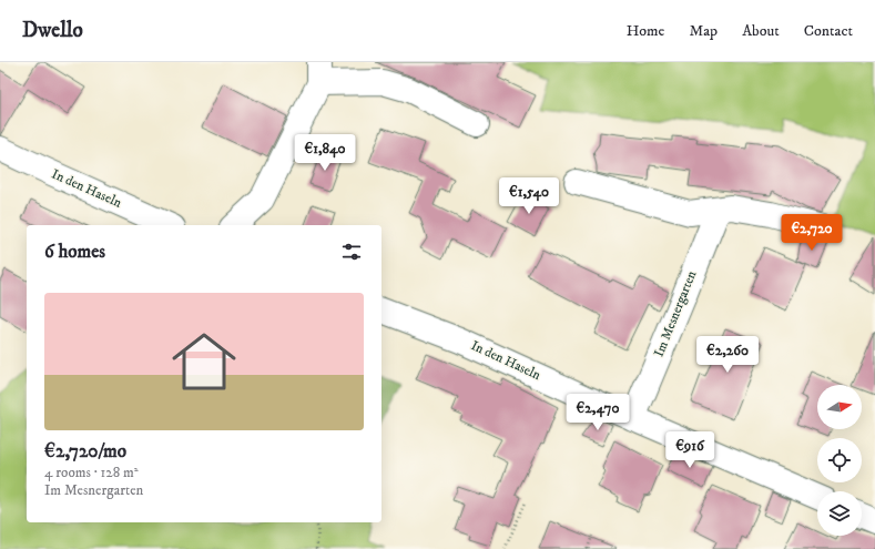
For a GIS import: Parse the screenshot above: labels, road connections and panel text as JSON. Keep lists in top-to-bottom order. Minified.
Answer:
{"streets":{"street":["In den Haseln","Im Mesnergarten"]},"crossings":[["In den Haseln","Im Mesnergarten"]],"north":"right","page":{"header":"Dwello","nav":["Home","Map","About","Contact"],"price":["€1,840","€1,540","€2,720","€2,260","€2,470","€916"],"heading":"6 homes","list":[{"name":"€2,720/mo","note":"4 rooms · 128 m² · Im Mesnergarten"}]}}
